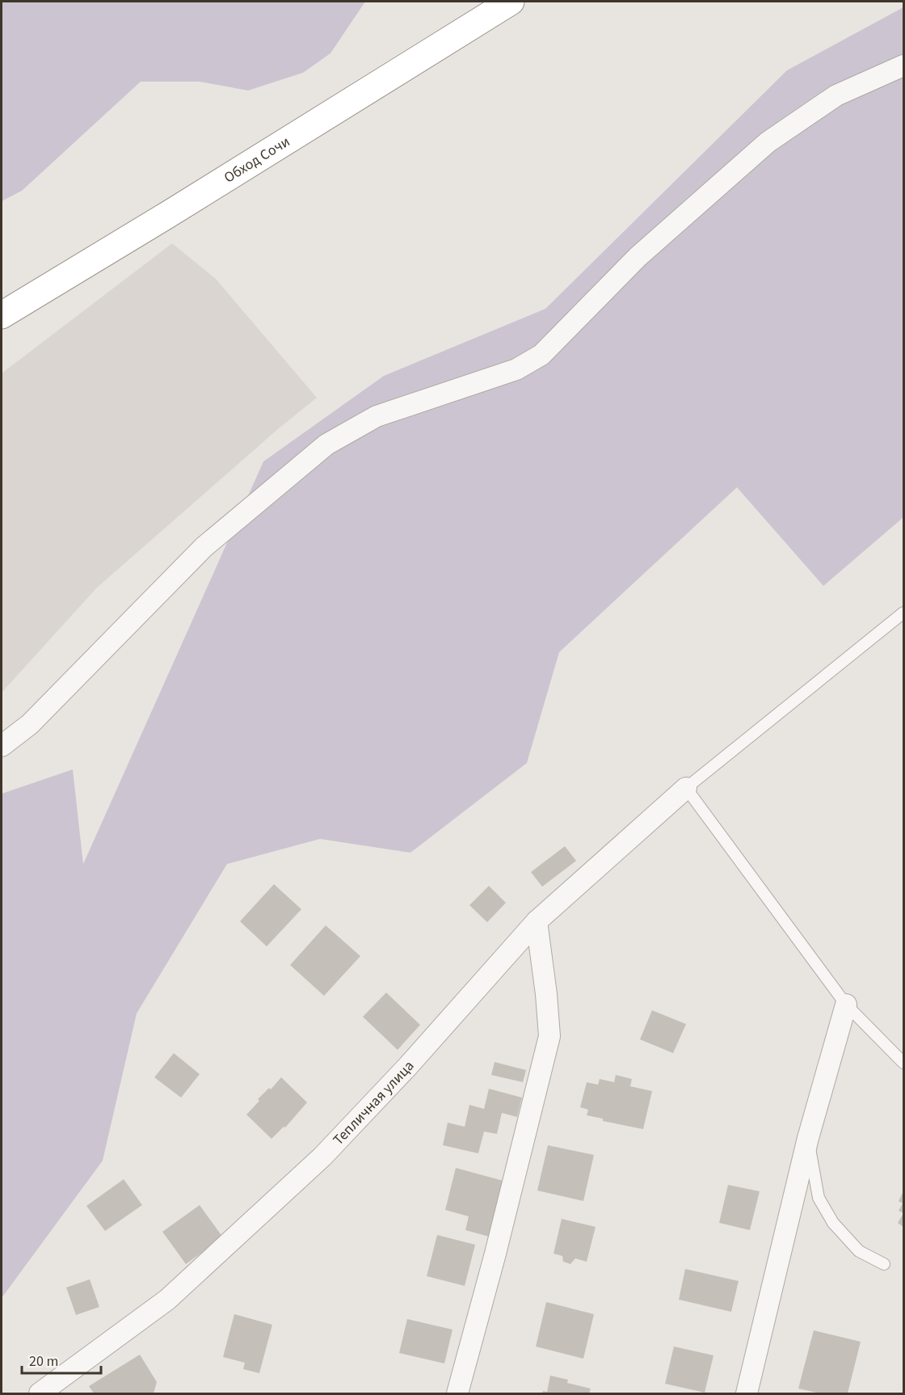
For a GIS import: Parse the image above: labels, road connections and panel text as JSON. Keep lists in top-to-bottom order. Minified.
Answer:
{"streets":{"highway":["Обход Сочи"],"street":["Тепличная улица"]},"scale_bar":"20 m"}
